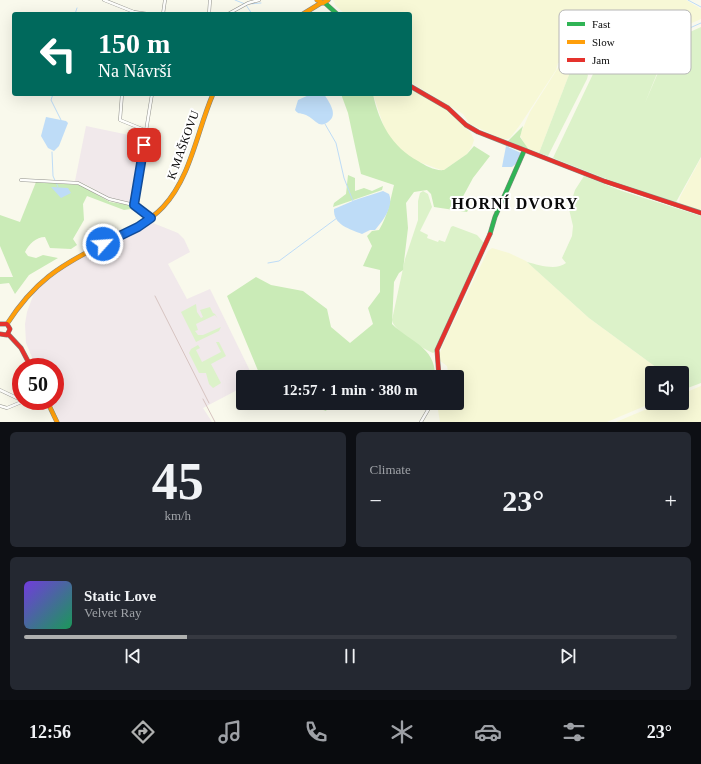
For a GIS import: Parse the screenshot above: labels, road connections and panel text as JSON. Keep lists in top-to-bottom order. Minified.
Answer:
{"streets":{"street":["K MAŠKOVU"]},"districts":["HORNÍ DVORY"],"legend":["Fast","Slow","Jam"],"page":{"turn":["150 m","Na Návrší"],"limit":"50","trip":"12:57 · 1 min · 380 m","tile":[["45","km/h"],"Climate"],"heat":["−","23°","+"],"song":["Static Love","Velvet Ray"],"tabs":["12:56","23°"]}}
